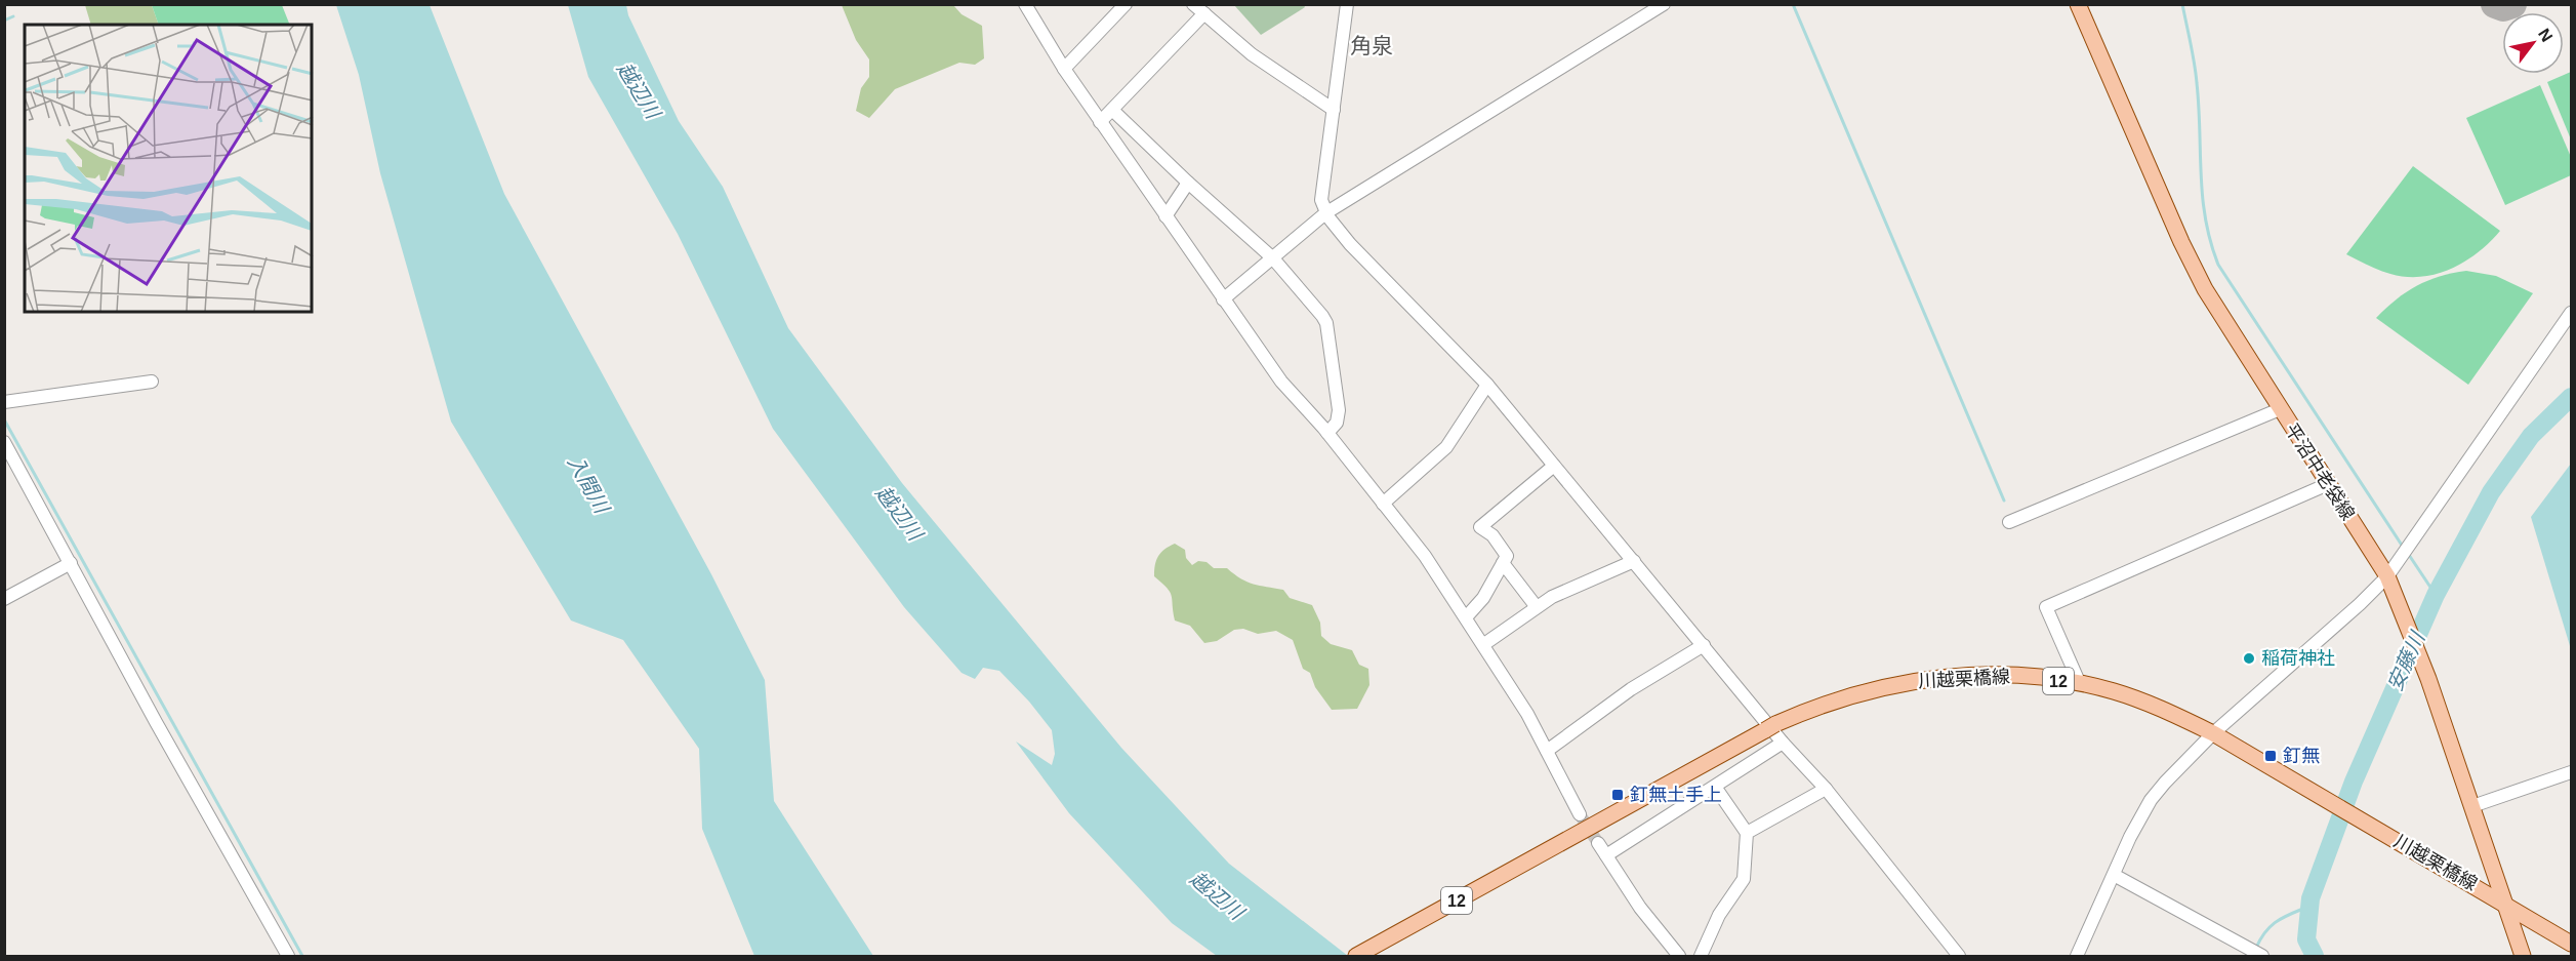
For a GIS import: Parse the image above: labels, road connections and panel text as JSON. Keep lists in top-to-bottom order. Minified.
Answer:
{"streets":{"main road":["平沼中老袋線","川越栗橋線","12"]},"crossings":[["平沼中老袋線","川越栗橋線"]],"districts":["角泉"],"water":["越辺川","入間川","安藤川"],"places":{"other":["稲荷神社"],"transit":["釘無","釘無土手上"]},"north":"top right"}
